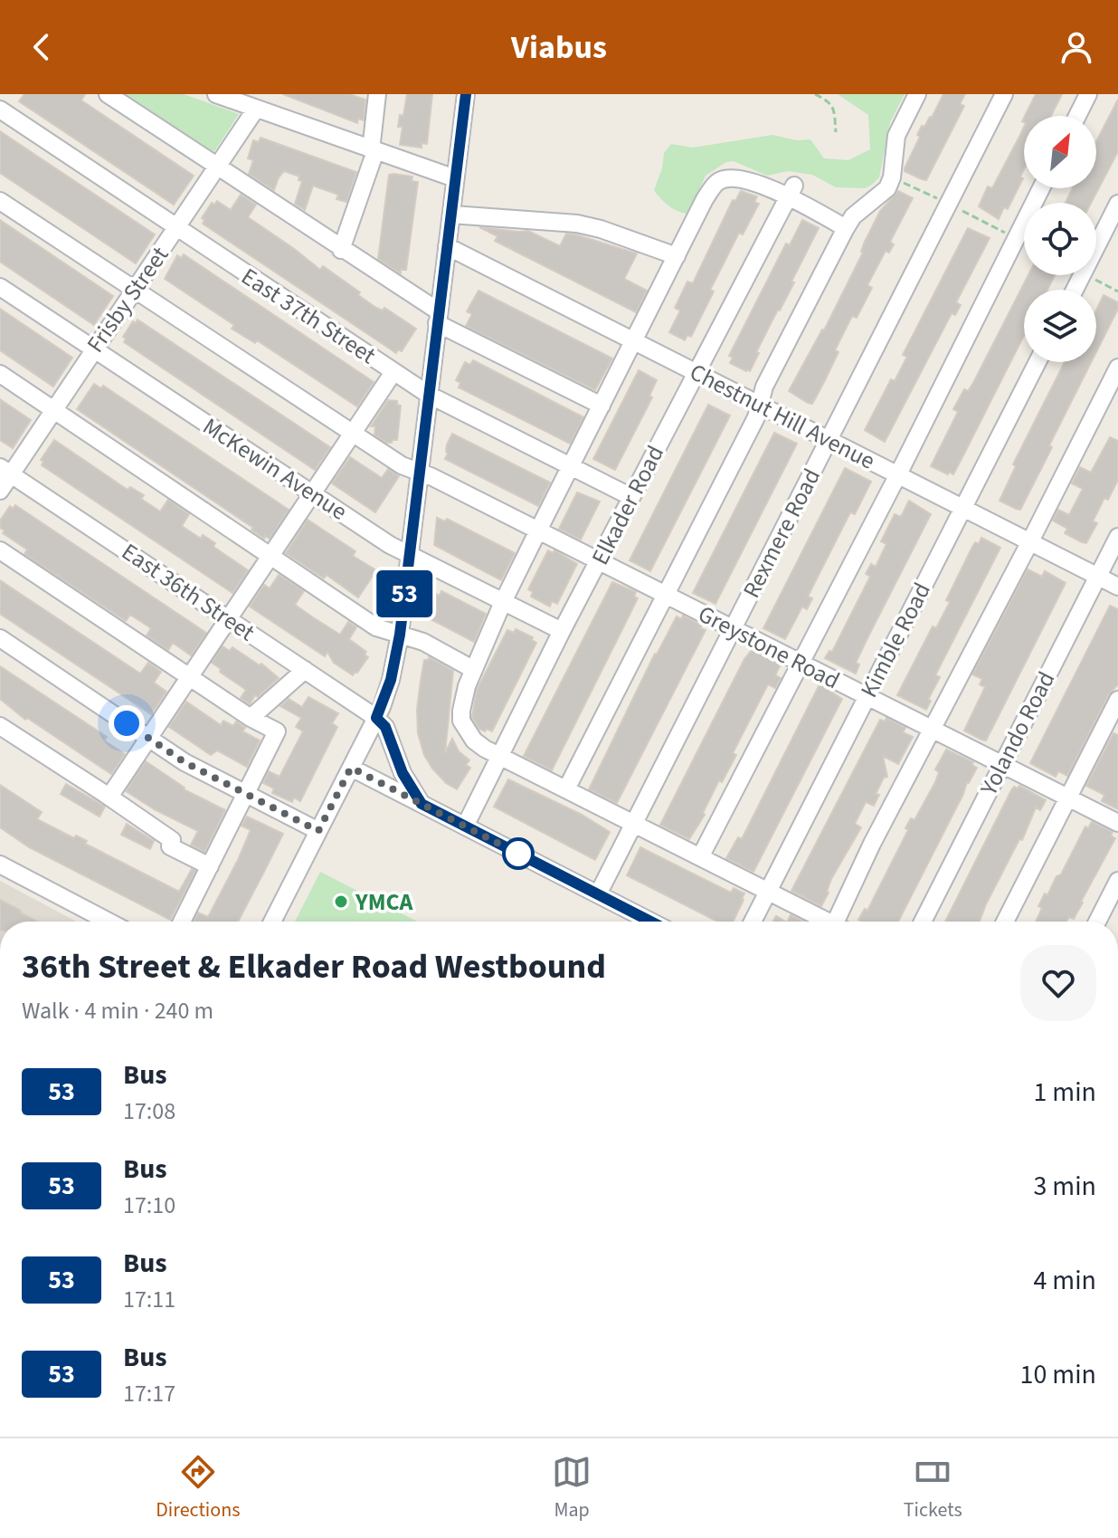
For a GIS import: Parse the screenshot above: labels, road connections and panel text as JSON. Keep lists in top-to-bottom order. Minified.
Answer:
{"streets":{"street":["Frisby Street","East 37th Street","Chestnut Hill Avenue","McKewin Avenue","Elkader Road","Rexmere Road","East 36th Street","Kimble Road","Greystone Road","Yolando Road"]},"crossings":[["Frisby Street","East 37th Street"],["Frisby Street","McKewin Avenue"],["Frisby Street","East 36th Street"],["Frisby Street","Greystone Road"],["East 37th Street","Elkader Road"],["Chestnut Hill Avenue","Elkader Road"],["Chestnut Hill Avenue","Rexmere Road"],["Chestnut Hill Avenue","Kimble Road"],["Chestnut Hill Avenue","Yolando Road"],["McKewin Avenue","Elkader Road"],["Elkader Road","Greystone Road"],["Rexmere Road","Greystone Road"],["Kimble Road","Greystone Road"],["Greystone Road","Yolando Road"]],"places":["YMCA"],"lines":["bus line 53"],"north":"top right","page":{"header":"Viabus","on_map":"53","heading":["36th Street & Elkader Road Westbound","Walk · 4 min · 240 m"],"list":[{"mark":"53","name":"Bus","note":"17:08","value":"1 min"},{"mark":"53","name":"Bus","note":"17:10","value":"3 min"},{"mark":"53","name":"Bus","note":"17:11","value":"4 min"},{"mark":"53","name":"Bus","note":"17:17","value":"10 min"}],"tabs":["Directions","Map","Tickets"]}}
